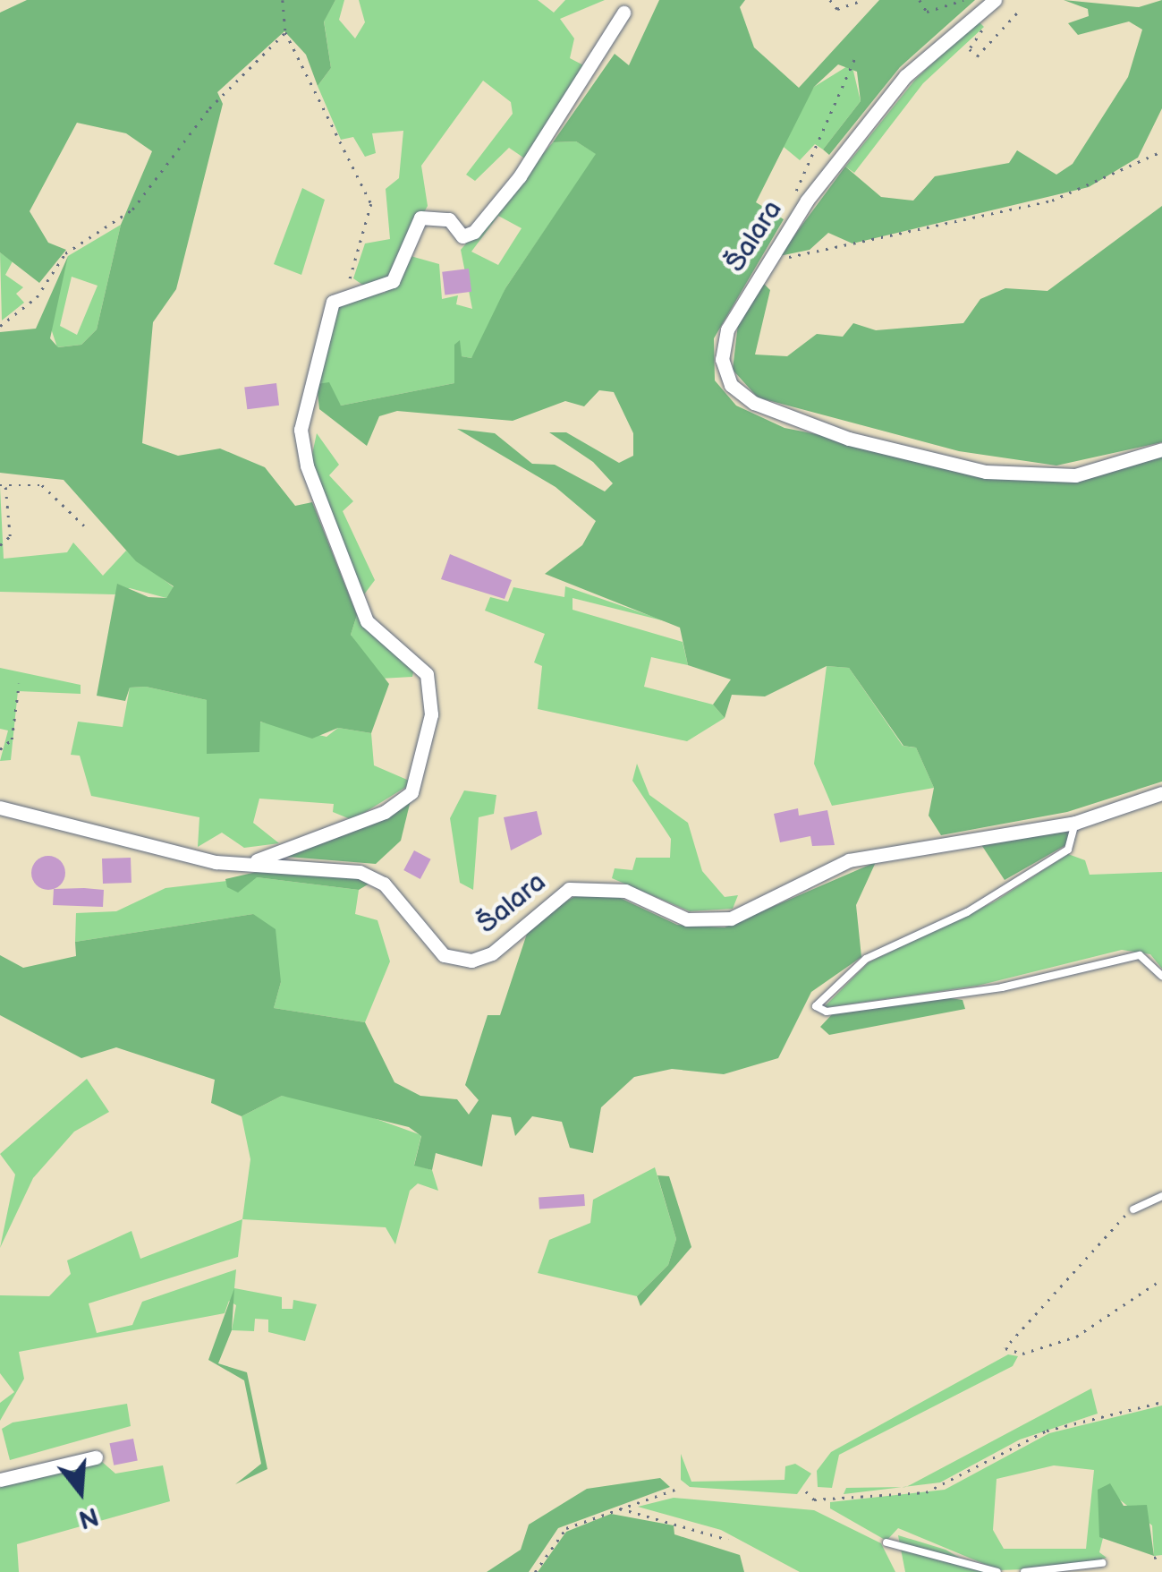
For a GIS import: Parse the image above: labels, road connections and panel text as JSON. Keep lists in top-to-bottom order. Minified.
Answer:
{"streets":{"street":["Šalara"]},"north":"bottom"}
